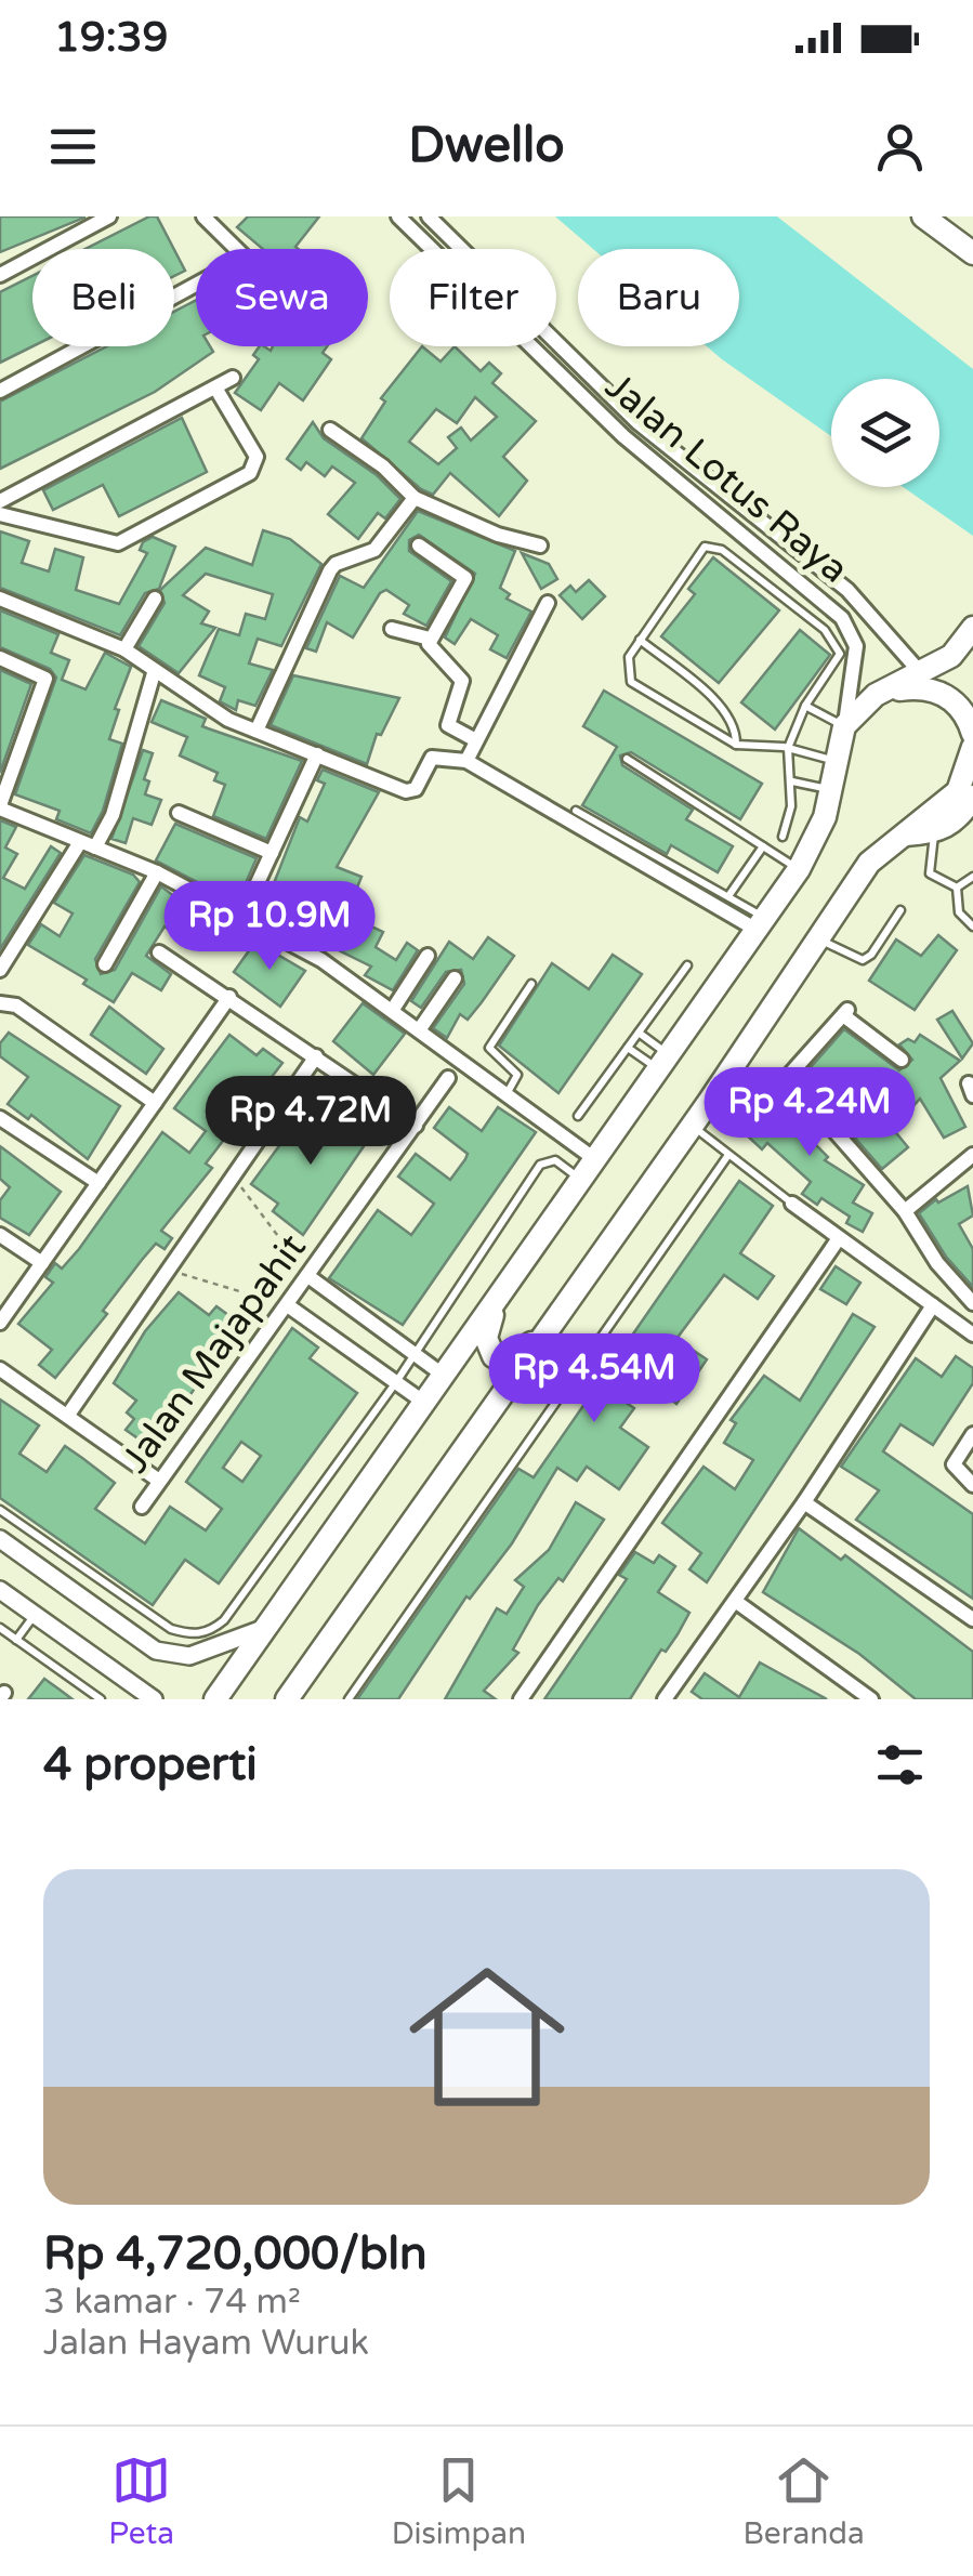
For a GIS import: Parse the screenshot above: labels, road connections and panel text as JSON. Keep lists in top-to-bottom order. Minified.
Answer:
{"streets":{"street":["Jalan Lotus Raya","Jalan Majapahit"]},"page":{"status":"19:39","header":"Dwello","chip":["Beli","Sewa","Filter","Baru"],"price":["Rp 10.9M","Rp 4.24M","Rp 4.72M","Rp 4.54M"],"heading":"4 properti","list":[{"name":"Rp 4,720,000/bln","note":"3 kamar · 74 m² · Jalan Hayam Wuruk"}],"tabs":["Peta","Disimpan","Beranda"]}}
